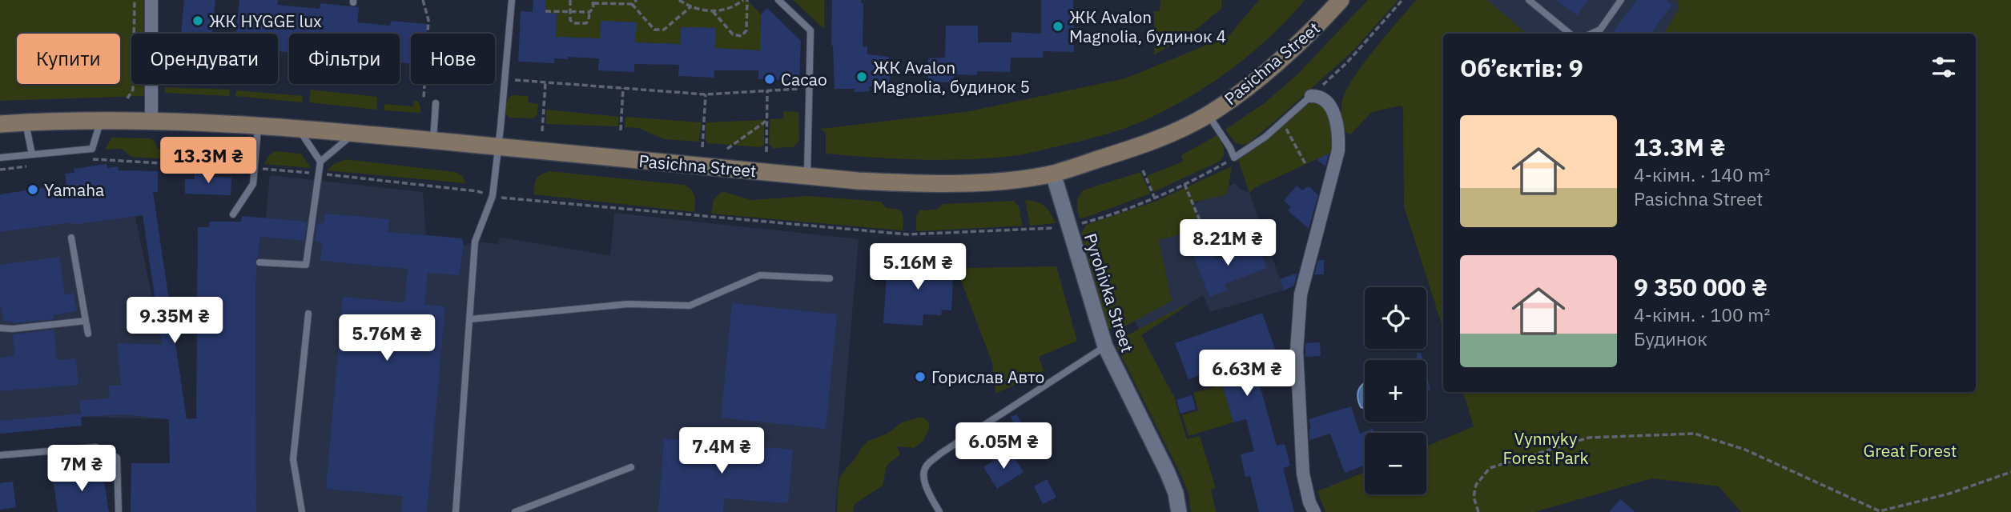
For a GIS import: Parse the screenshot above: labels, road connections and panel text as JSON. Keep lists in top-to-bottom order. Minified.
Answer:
{"streets":{"main road":["Pasichna Street"],"street":["Pyrohivka Street"]},"crossings":[["Pasichna Street","Pyrohivka Street"]],"parks":["Vynnyky Forest Park","Great Forest"],"places":["ЖК HYGGE lux","ЖК Avalon Magnolia, будинок 4","ЖК Avalon Magnolia, будинок 5","Cacao","Yamaha","Горислав Авто"],"page":{"chip":["Купити","Орендувати","Фільтри","Нове"],"heading":"Об’єктів: 9","list":[{"name":"13.3M ₴","note":"4-кімн. · 140 m² · Pasichna Street"},{"name":"9 350 000 ₴","note":"4-кімн. · 100 m² · Будинок"}],"price":["13.3M ₴","8.21M ₴","5.16M ₴","9.35M ₴","5.76M ₴","6.63M ₴","6.05M ₴","7.4M ₴","7M ₴"],"map_buttons":["+","−"]}}
